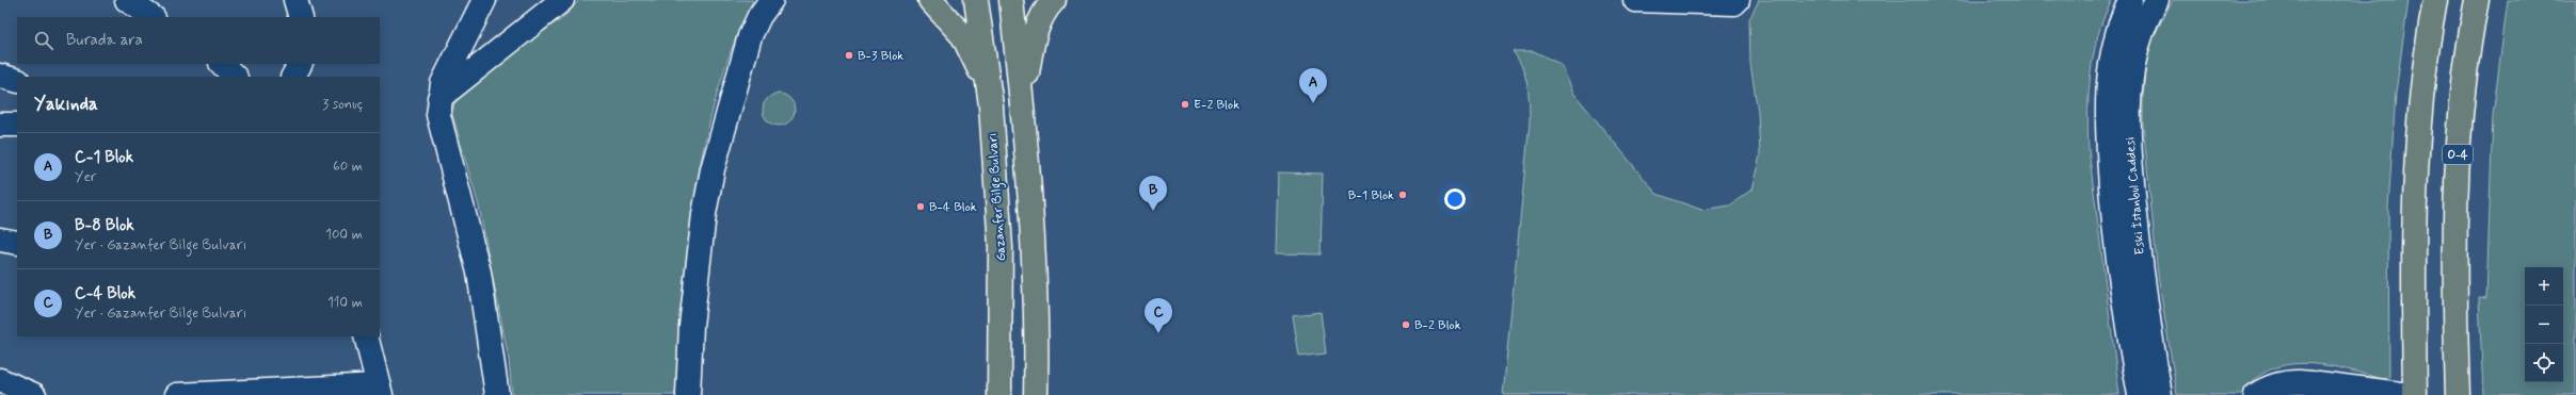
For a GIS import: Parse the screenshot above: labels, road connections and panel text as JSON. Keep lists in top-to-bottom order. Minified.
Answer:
{"streets":{"main road":["O-4","Gazanfer Bilge Bulvarı"],"street":["Eski İstanbul Caddesi"]},"places":["B-3 Blok","E-2 Blok","B-1 Blok","B-4 Blok","B-2 Blok"],"page":{"search":"Burada ara","pins":["A","B","C"],"heading":["Yakında","3 sonuç"],"list":[{"mark":"A","name":"C-1 Blok","note":"Yer","value":"60 m"},{"mark":"B","name":"B-8 Blok","note":"Yer · Gazanfer Bilge Bulvarı","value":"100 m"},{"mark":"C","name":"C-4 Blok","note":"Yer · Gazanfer Bilge Bulvarı","value":"110 m"}],"map_buttons":["+","−"]}}
